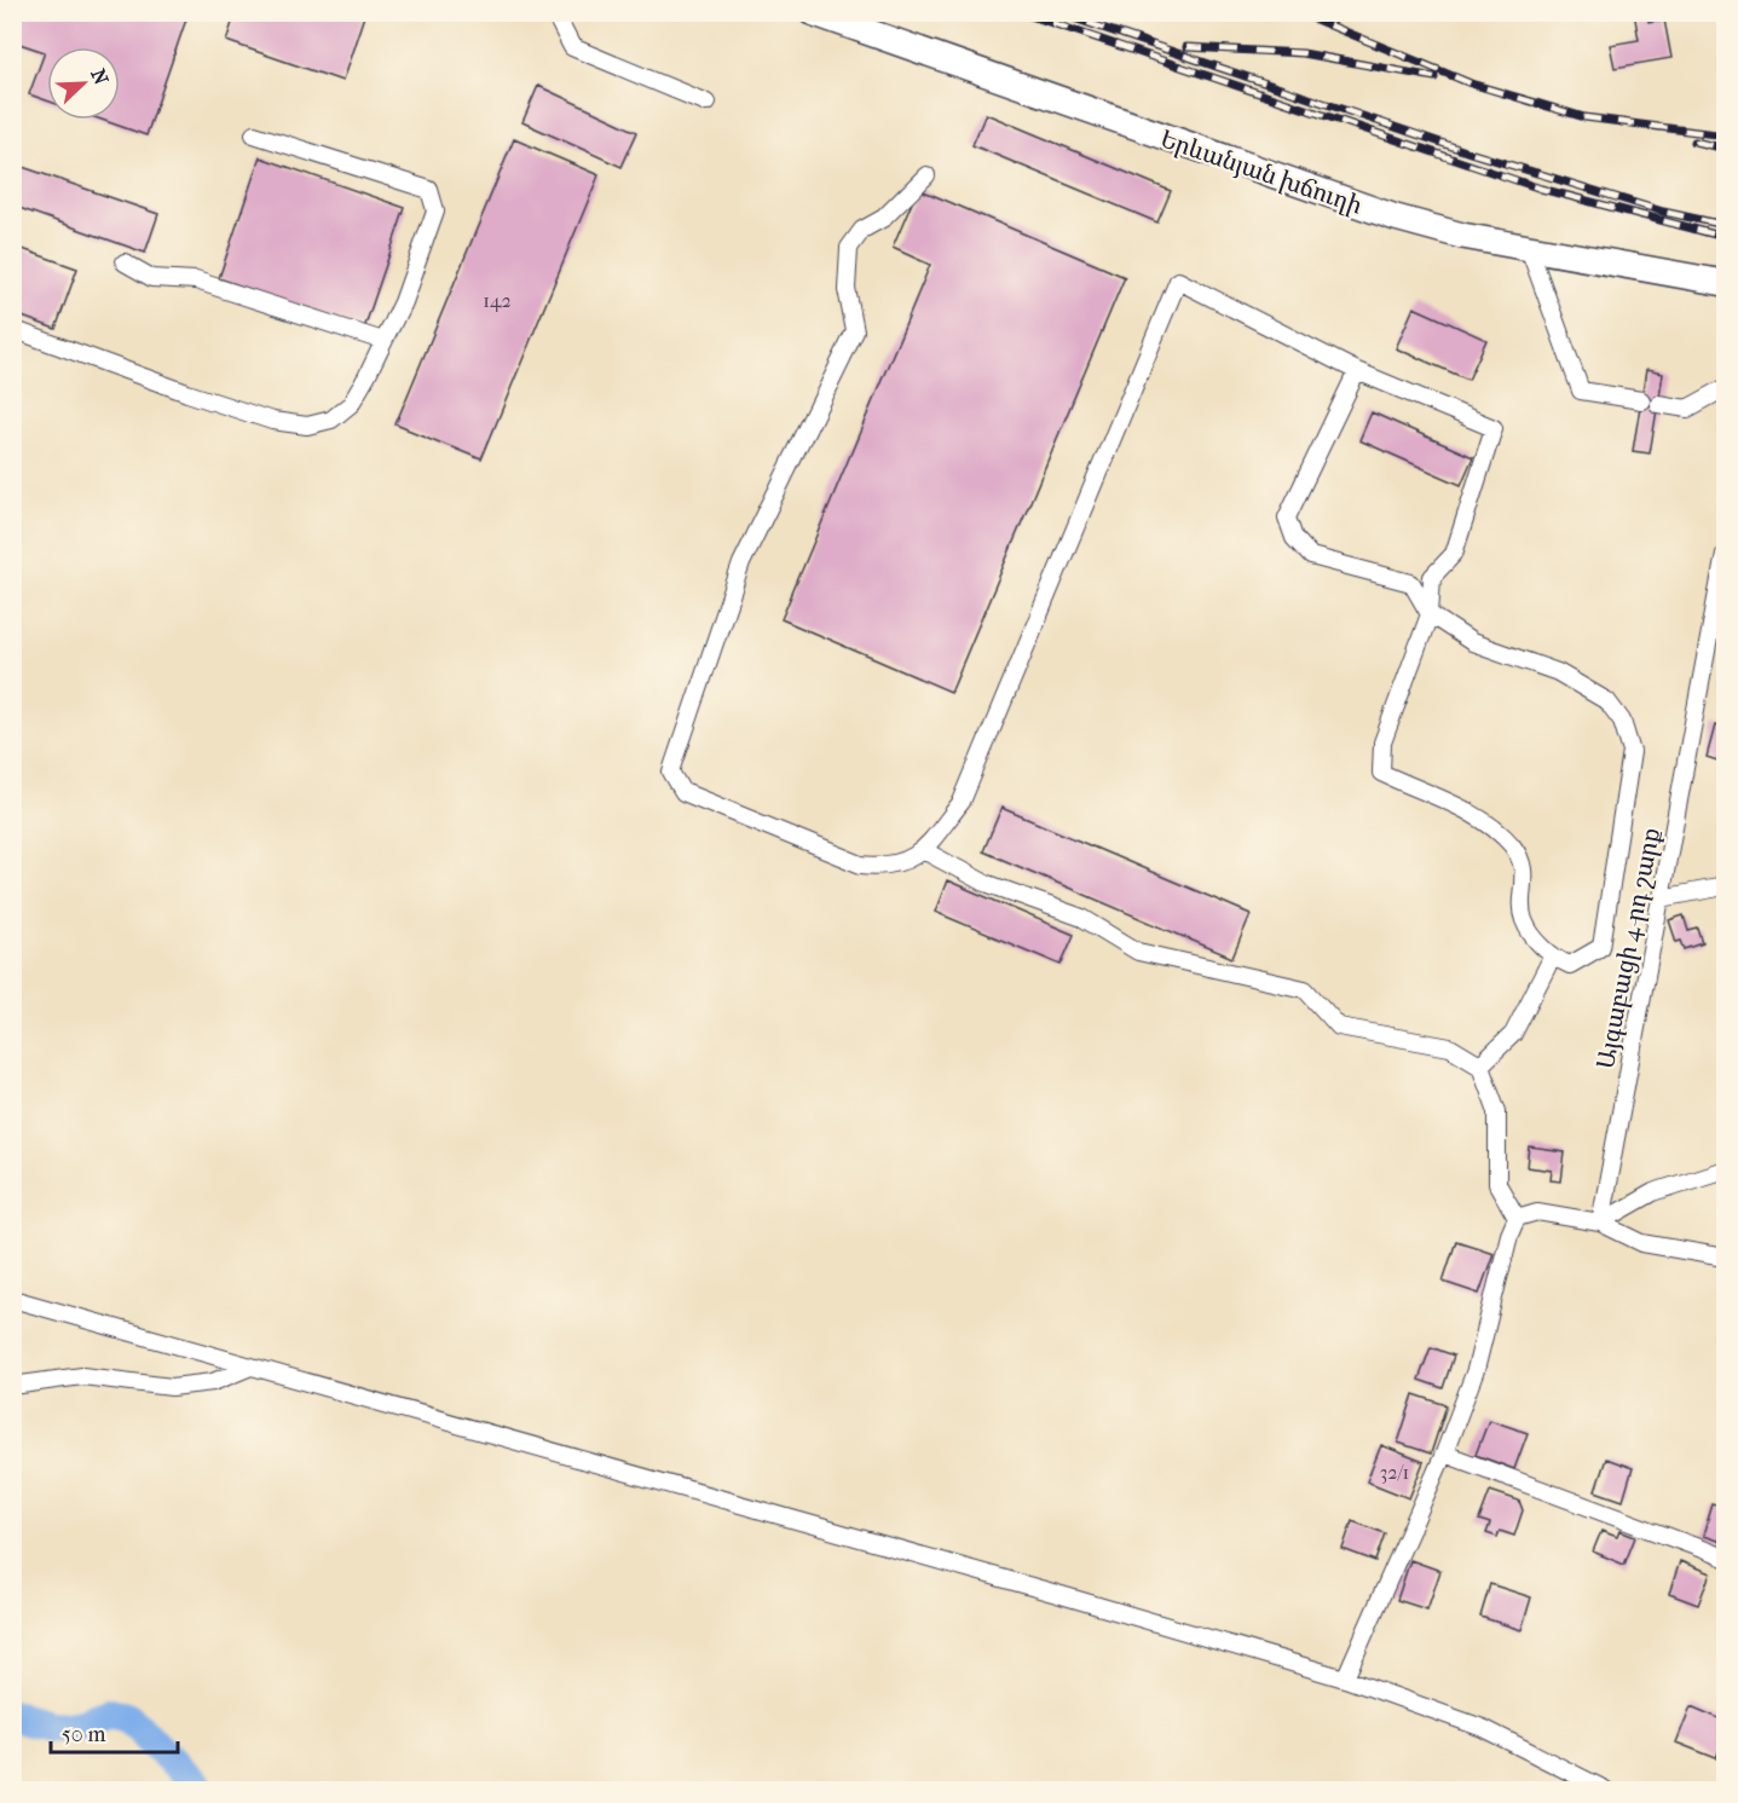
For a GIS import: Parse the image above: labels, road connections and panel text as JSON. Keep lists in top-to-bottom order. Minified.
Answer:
{"streets":{"highway":["Երևանյան խճուղի"],"street":["Այգաբացի 4-րդ շարք"]},"house_numbers":["142","32/1"],"scale_bar":"50 m","north":"top right"}
